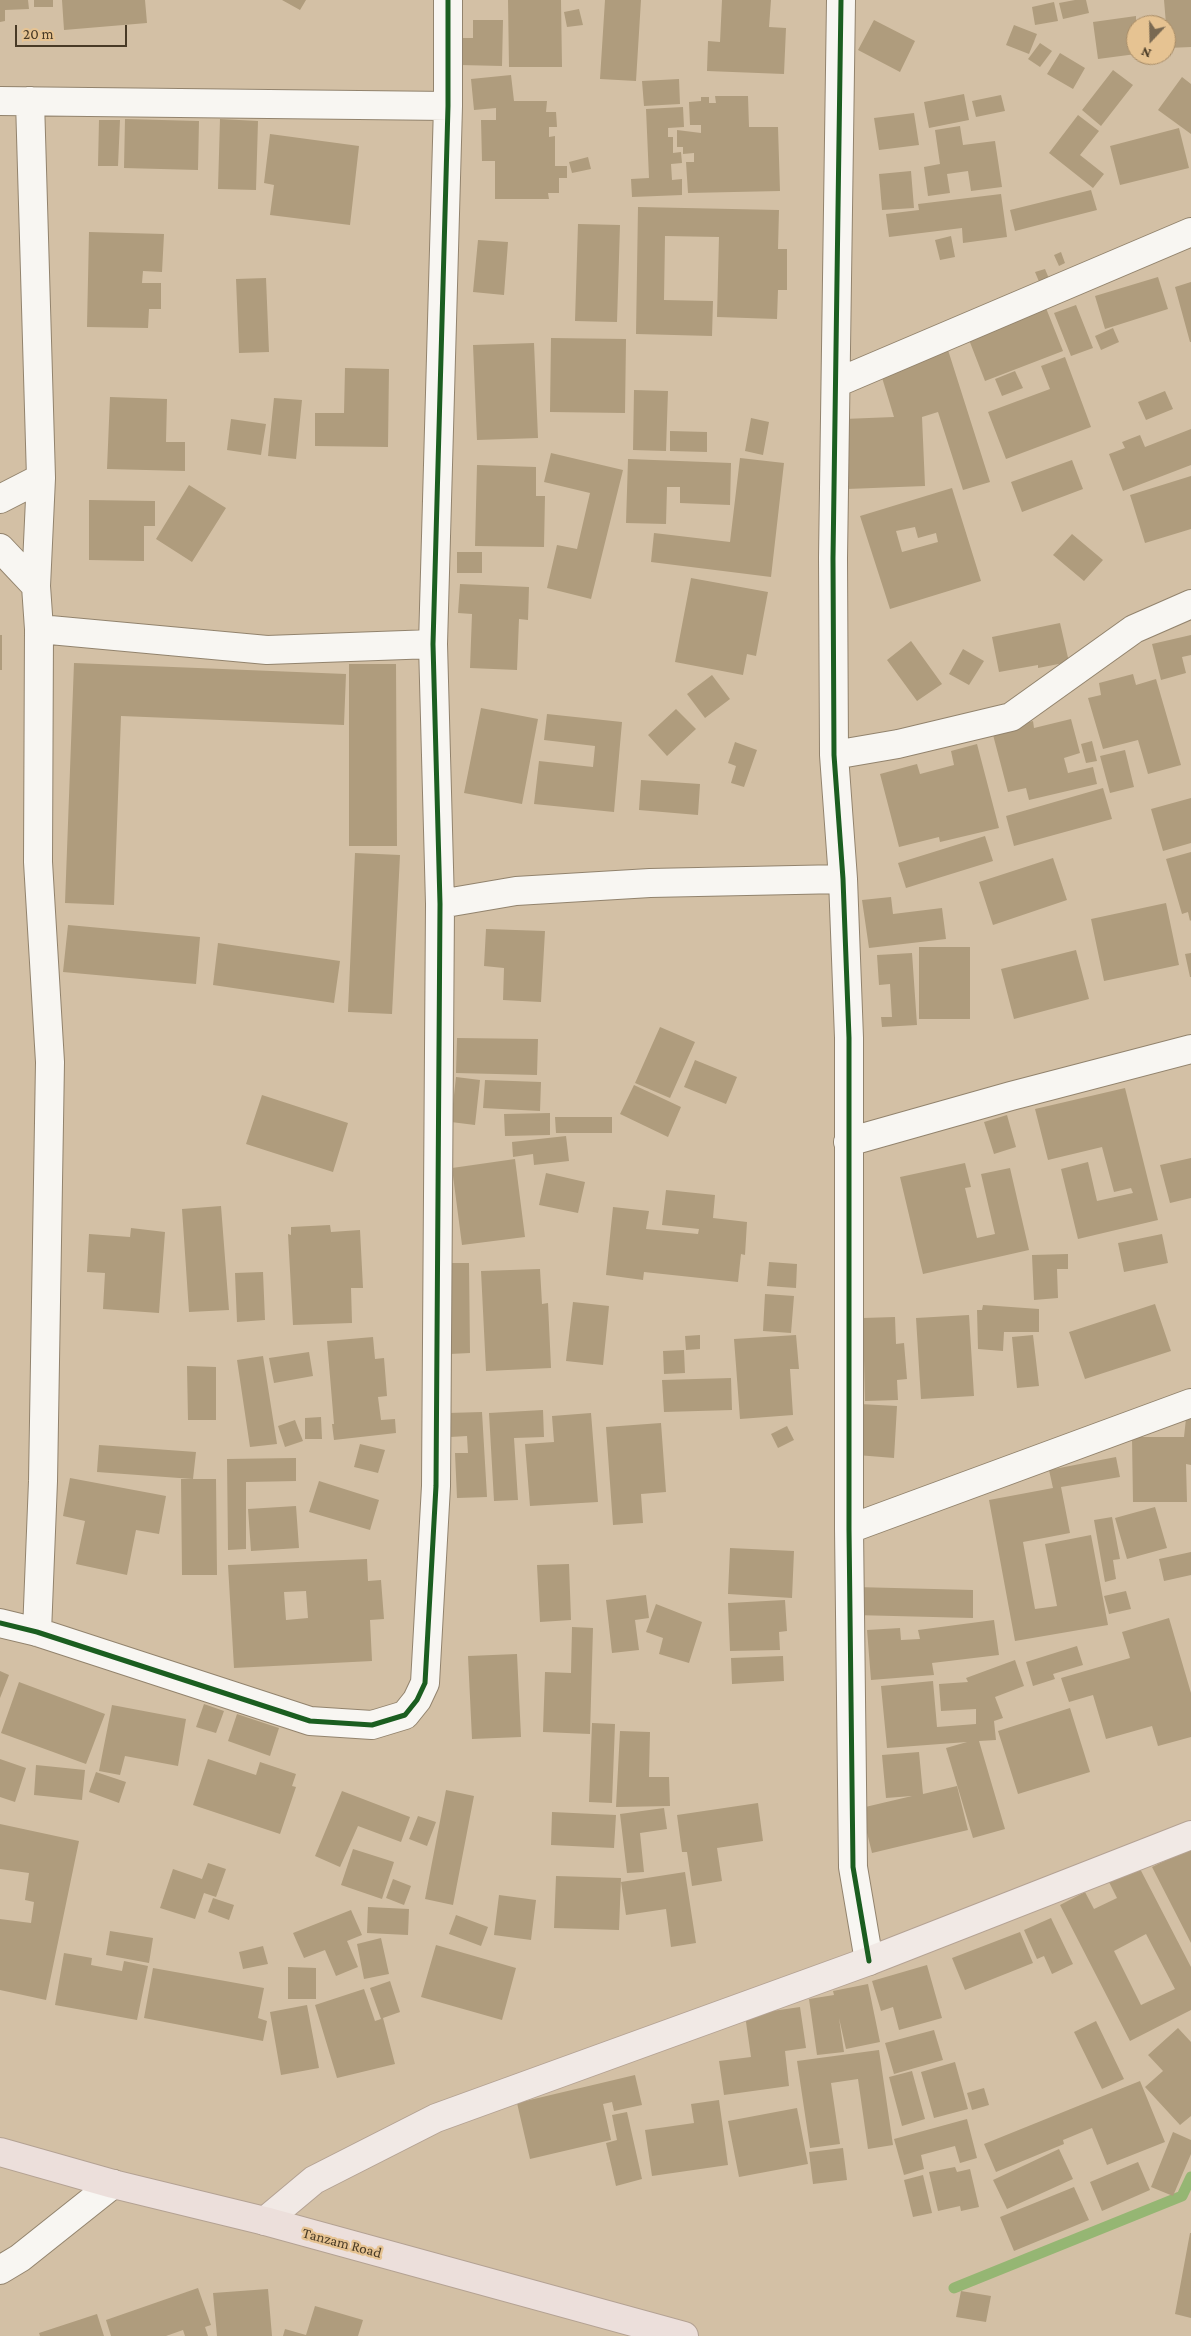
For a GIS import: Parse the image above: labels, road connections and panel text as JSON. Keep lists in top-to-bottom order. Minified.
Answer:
{"streets":{"highway":["Tanzam Road"]},"scale_bar":"20 m","north":"bottom"}
